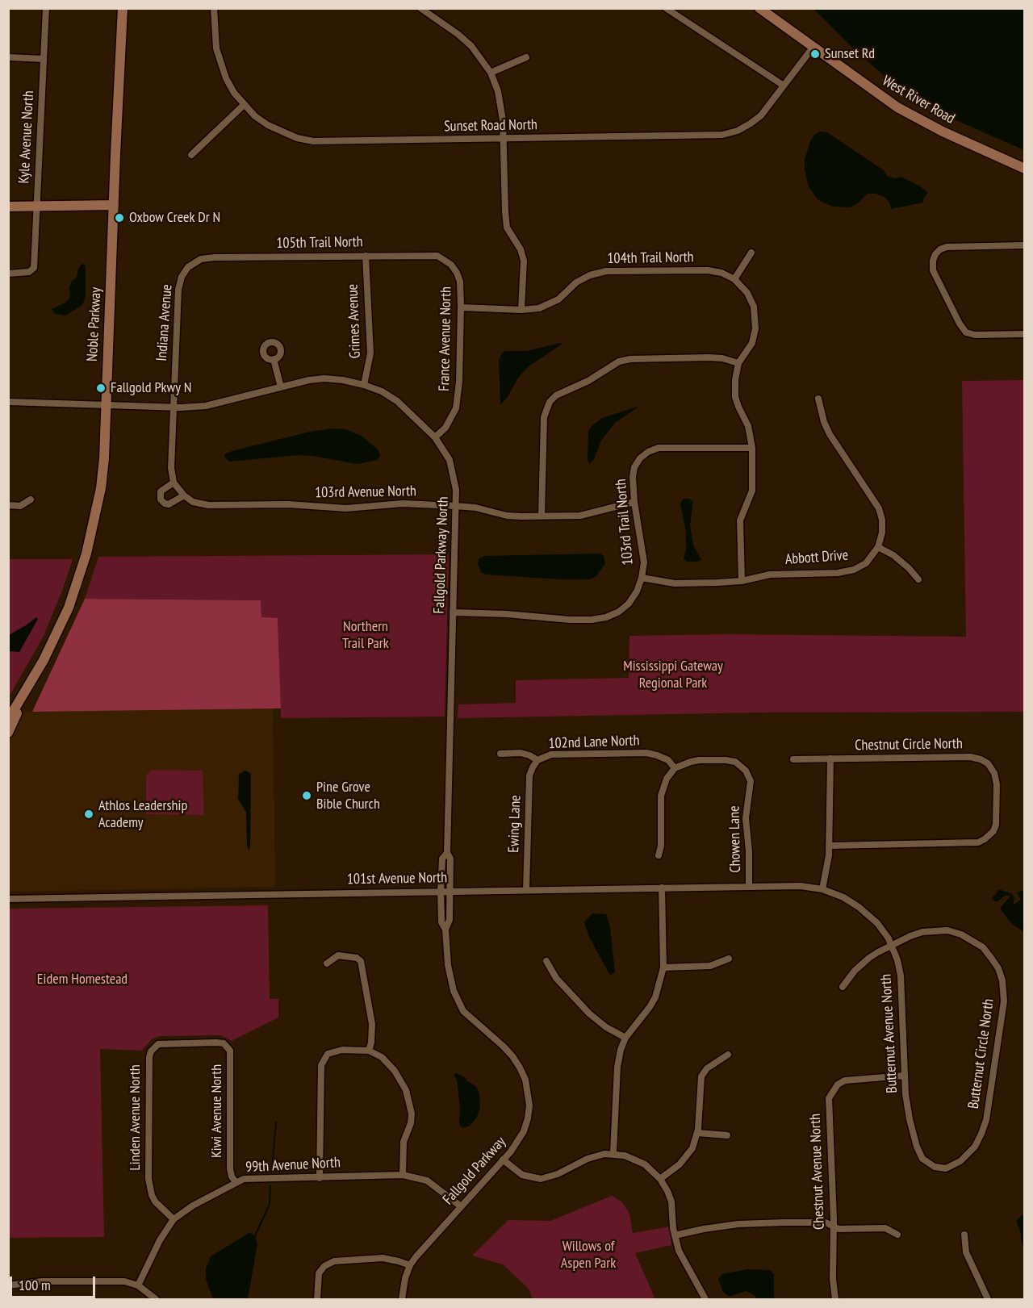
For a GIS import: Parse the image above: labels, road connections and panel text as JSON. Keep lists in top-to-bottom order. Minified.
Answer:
{"streets":{"main road":["West River Road","Noble Parkway"],"street":["Sunset Road North","Kyle Avenue North","105th Trail North","104th Trail North","Grimes Avenue","Indiana Avenue","France Avenue North","103rd Avenue North","103rd Trail North","Fallgold Parkway North","Abbott Drive","102nd Lane North","Chestnut Circle North","Ewing Lane","Chowen Lane","101st Avenue North","Butternut Avenue North","Butternut Circle North","Kiwi Avenue North","Linden Avenue North","99th Avenue North","Fallgold Parkway","Chestnut Avenue North"]},"crossings":[["West River Road","Sunset Road North"],["105th Trail North","Grimes Avenue"],["105th Trail North","Indiana Avenue"],["105th Trail North","France Avenue North"],["104th Trail North","France Avenue North"],["Grimes Avenue","Fallgold Parkway North"],["Indiana Avenue","Fallgold Parkway North"],["Noble Parkway","Fallgold Parkway North"],["France Avenue North","Fallgold Parkway North"],["103rd Avenue North","103rd Trail North"],["103rd Avenue North","Fallgold Parkway North"],["103rd Trail North","Fallgold Parkway North"],["103rd Trail North","Abbott Drive"],["Fallgold Parkway North","101st Avenue North"],["Fallgold Parkway North","Fallgold Parkway"],["102nd Lane North","Ewing Lane"],["102nd Lane North","Chowen Lane"],["Ewing Lane","101st Avenue North"],["Chowen Lane","101st Avenue North"],["101st Avenue North","Butternut Avenue North"],["Butternut Avenue North","Butternut Circle North"],["Butternut Avenue North","Chestnut Avenue North"],["Kiwi Avenue North","Linden Avenue North"],["Kiwi Avenue North","99th Avenue North"],["Linden Avenue North","99th Avenue North"],["99th Avenue North","Fallgold Parkway"]],"parks":["Northern Trail Park","Mississippi Gateway Regional Park","Eidem Homestead","Willows of Aspen Park"],"places":["Sunset Rd","Oxbow Creek Dr N","Fallgold Pkwy N","Pine Grove Bible Church","Athlos Leadership Academy"],"scale_bar":"100 m"}
